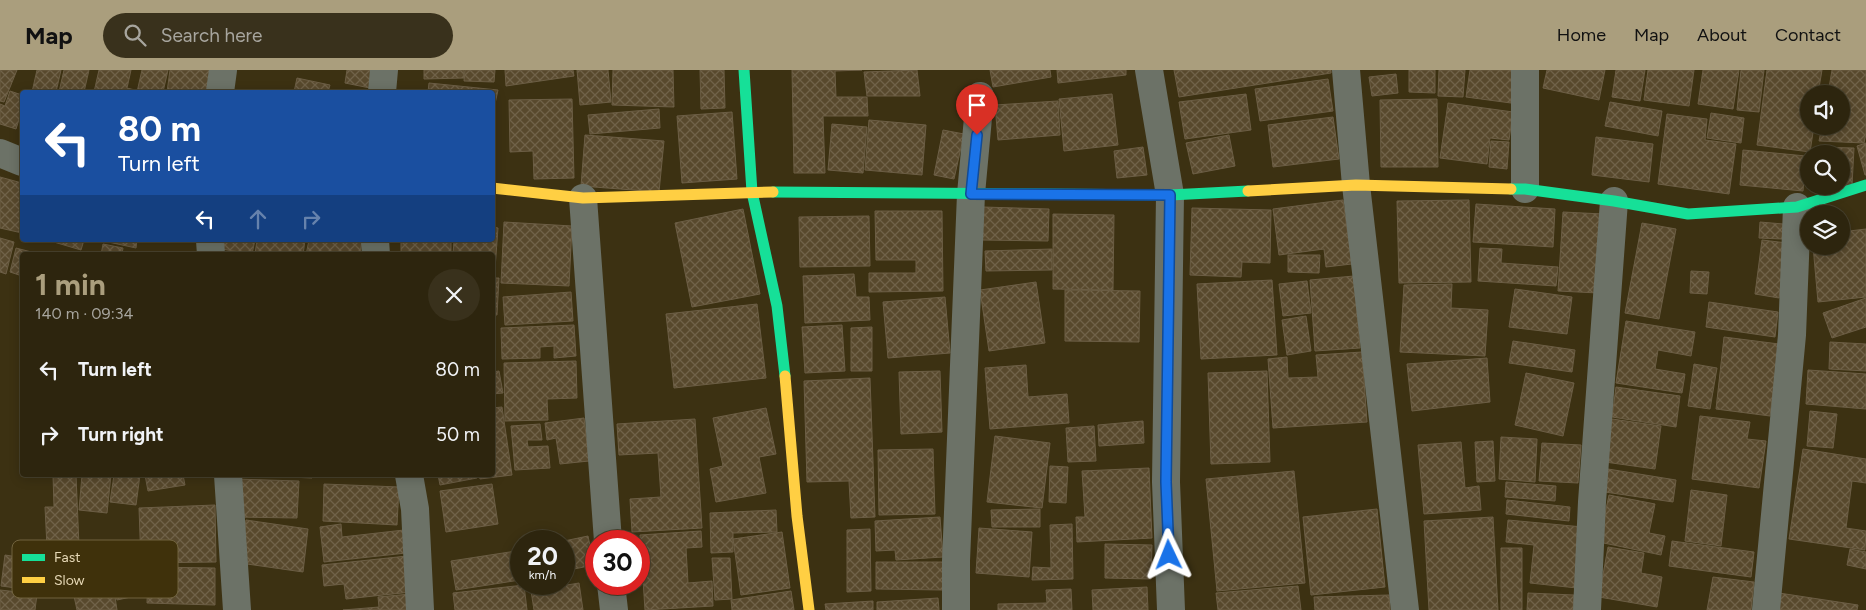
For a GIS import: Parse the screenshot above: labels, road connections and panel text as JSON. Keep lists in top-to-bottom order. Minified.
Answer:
{"legend":["Fast","Slow"],"page":{"header":"Map","search":"Search here","nav":["Home","Map","About","Contact"],"turn":["80 m","Turn left"],"heading":["1 min","140 m · 09:34"],"list":[{"name":"Turn left","value":"80 m"},{"name":"Turn right","value":"50 m"}],"speed":"20 km/h","limit":"30"}}
